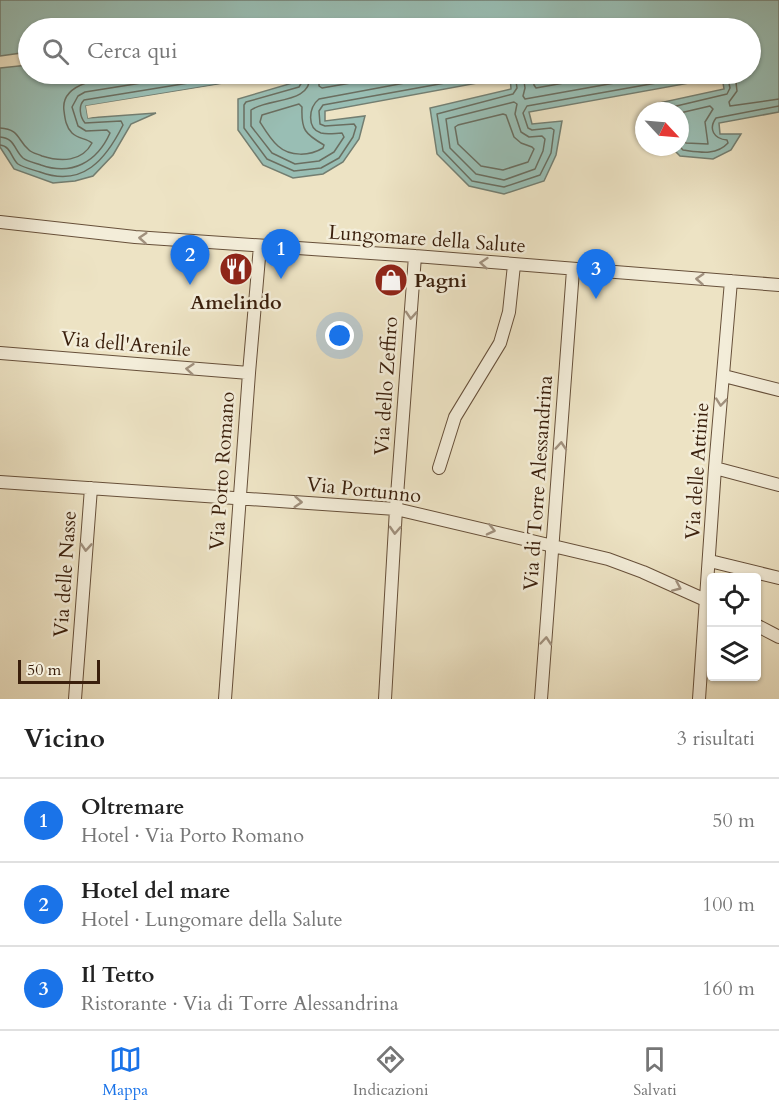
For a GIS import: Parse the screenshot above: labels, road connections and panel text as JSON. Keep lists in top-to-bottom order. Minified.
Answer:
{"streets":{"street":["Lungomare della Salute","Via dell'Arenile","Via dello Zeffiro","Via Porto Romano","Via delle Attinie","Via di Torre Alessandrina","Via Portunno","Via delle Nasse"]},"crossings":[["Lungomare della Salute","Via dello Zeffiro"],["Lungomare della Salute","Via Porto Romano"],["Lungomare della Salute","Via delle Attinie"],["Lungomare della Salute","Via di Torre Alessandrina"],["Via dell'Arenile","Via Porto Romano"],["Via dello Zeffiro","Via Portunno"],["Via Porto Romano","Via Portunno"],["Via di Torre Alessandrina","Via Portunno"],["Via Portunno","Via delle Nasse"]],"one_way":["Lungomare della Salute","Via dell'Arenile","Via Portunno","Via delle Nasse"],"places":{"restaurant":["Amelindo"],"shop":["Pagni"]},"scale_bar":"50 m","north":"bottom right","page":{"search":"Cerca qui","pins":["1","2","3"],"scale":"50 m","heading":["Vicino","3 risultati"],"list":[{"mark":"1","name":"Oltremare","note":"Hotel · Via Porto Romano","value":"50 m"},{"mark":"2","name":"Hotel del mare","note":"Hotel · Lungomare della Salute","value":"100 m"},{"mark":"3","name":"Il Tetto","note":"Ristorante · Via di Torre Alessandrina","value":"160 m"}],"nav":["Mappa","Indicazioni","Salvati"]}}
